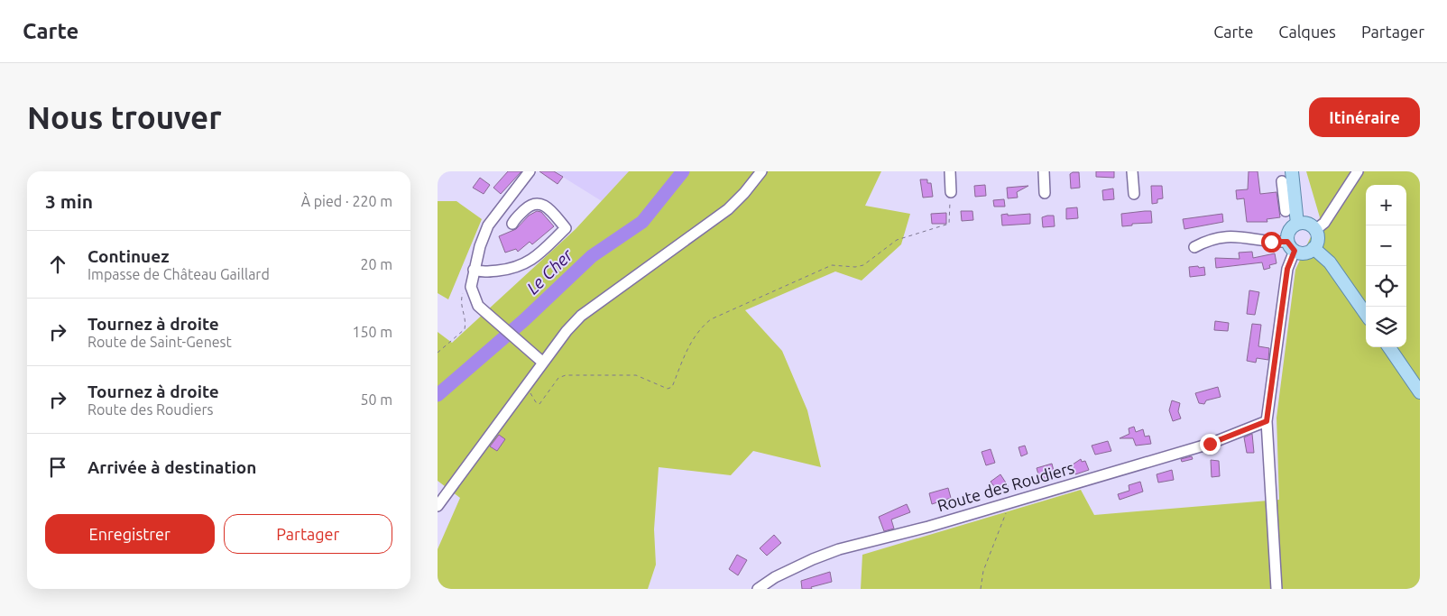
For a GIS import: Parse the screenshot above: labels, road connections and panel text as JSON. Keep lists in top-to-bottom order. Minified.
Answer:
{"streets":{"street":["Route des Roudiers"]},"water":["Le Cher"],"page":{"header":"Carte","nav":["Carte","Calques","Partager"],"buttons":["Itinéraire",["Enregistrer","Partager"]],"title":"Nous trouver","heading":["3 min","À pied · 220 m"],"map_buttons":["+","−"],"list":[["Continuez","Impasse de Château Gaillard","20 m"],["Tournez à droite","Route de Saint-Genest","150 m"],["Tournez à droite","Route des Roudiers","50 m"],"Arrivée à destination"]}}
